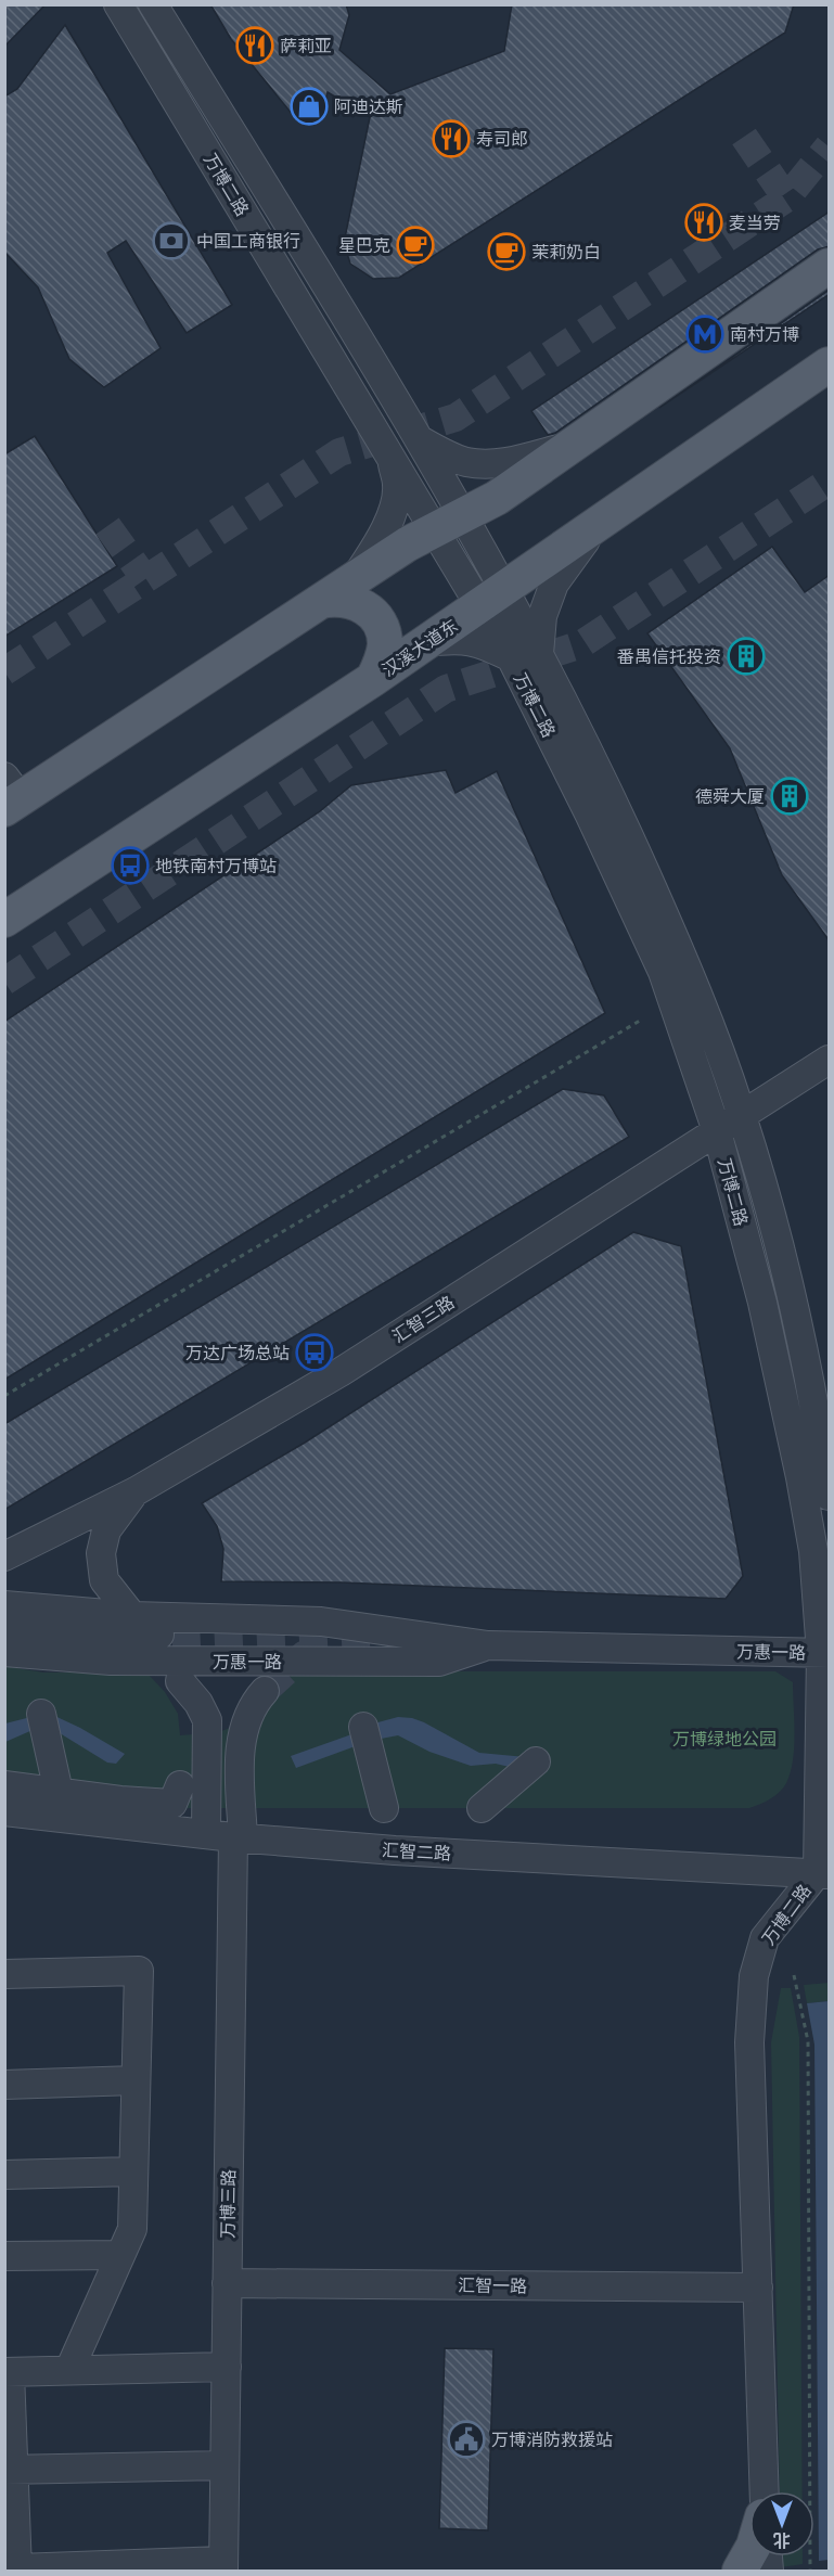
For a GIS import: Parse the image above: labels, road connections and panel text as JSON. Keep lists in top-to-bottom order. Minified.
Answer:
{"streets":{"main road":["汉溪大道东"],"street":["万博二路","汇智三路","万惠一路","汇智二路","万博三路","汇智一路"]},"crossings":[["万博二路","汉溪大道东"],["万博二路","汇智三路"],["万博二路","万惠一路"],["万博二路","汇智二路"],["万博二路","汇智一路"],["汇智二路","万博三路"],["万博三路","汇智一路"]],"parks":["万博绿地公园"],"places":{"restaurant":["萨莉亚","寿司郎","麦当劳"],"shop":["阿迪达斯"],"bank":["中国工商银行"],"cafe":["星巴克","茉莉奶白"],"metro station":["南村万博"],"building":["番禺信托投资","德舜大厦"],"bus stop":["地铁南村万博站","万达广场总站"],"public building":["万博消防救援站"]},"north":"bottom"}
